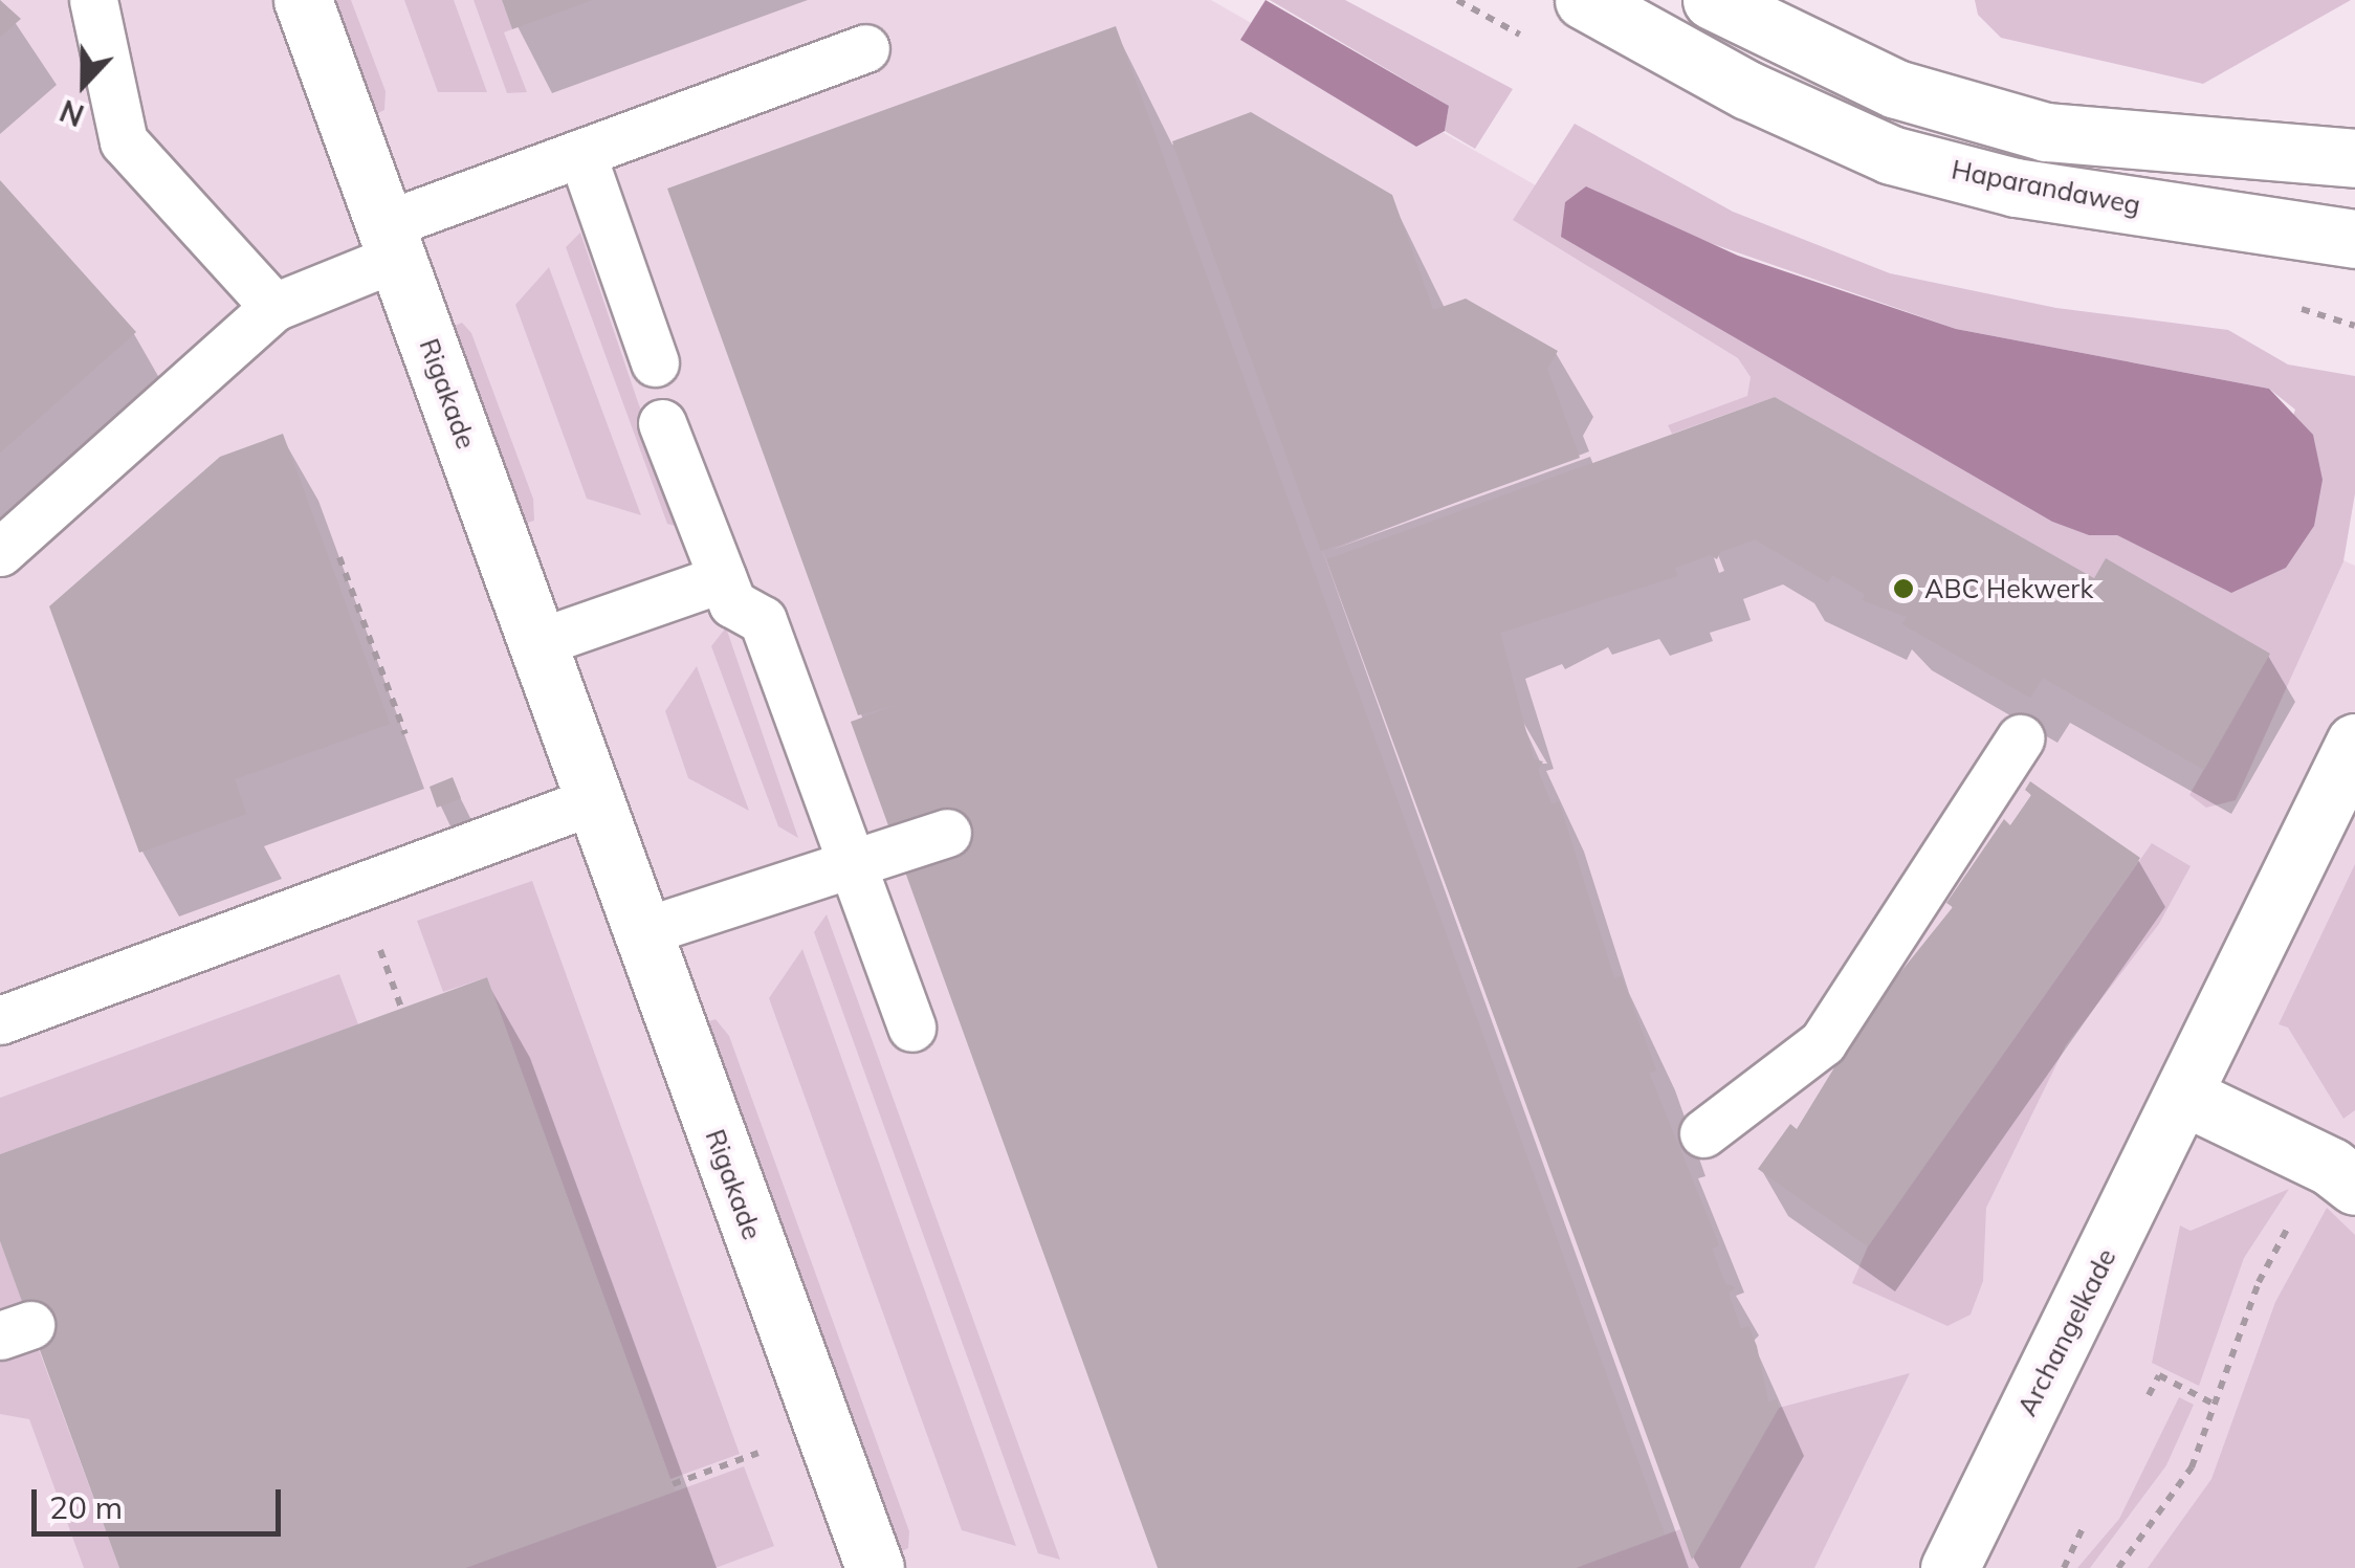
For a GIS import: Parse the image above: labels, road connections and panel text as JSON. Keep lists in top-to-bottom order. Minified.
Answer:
{"streets":{"street":["Haparandaweg","Rigakade","Archangelkade"]},"places":["ABC Hekwerk"],"scale_bar":"20 m","north":"bottom"}
